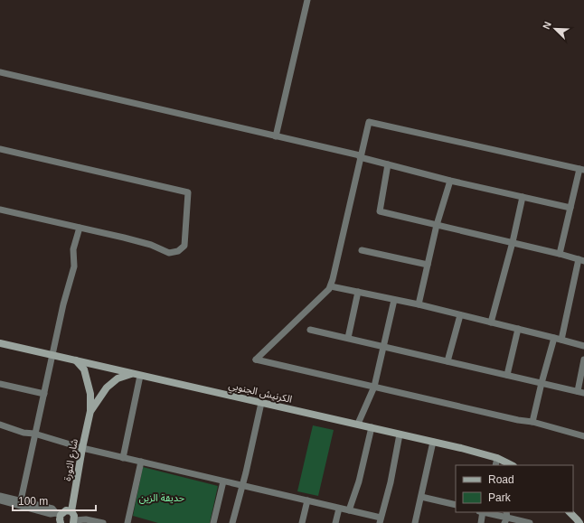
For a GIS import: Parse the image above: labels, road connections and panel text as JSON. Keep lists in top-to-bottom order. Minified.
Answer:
{"streets":{"main road":["الكرنيش الجنوبي","شارع الثورة"]},"crossings":[["الكرنيش الجنوبي","شارع الثورة"]],"parks":["حديقة الزين"],"legend":["Road","Park"],"scale_bar":"100 m","north":"top left"}
